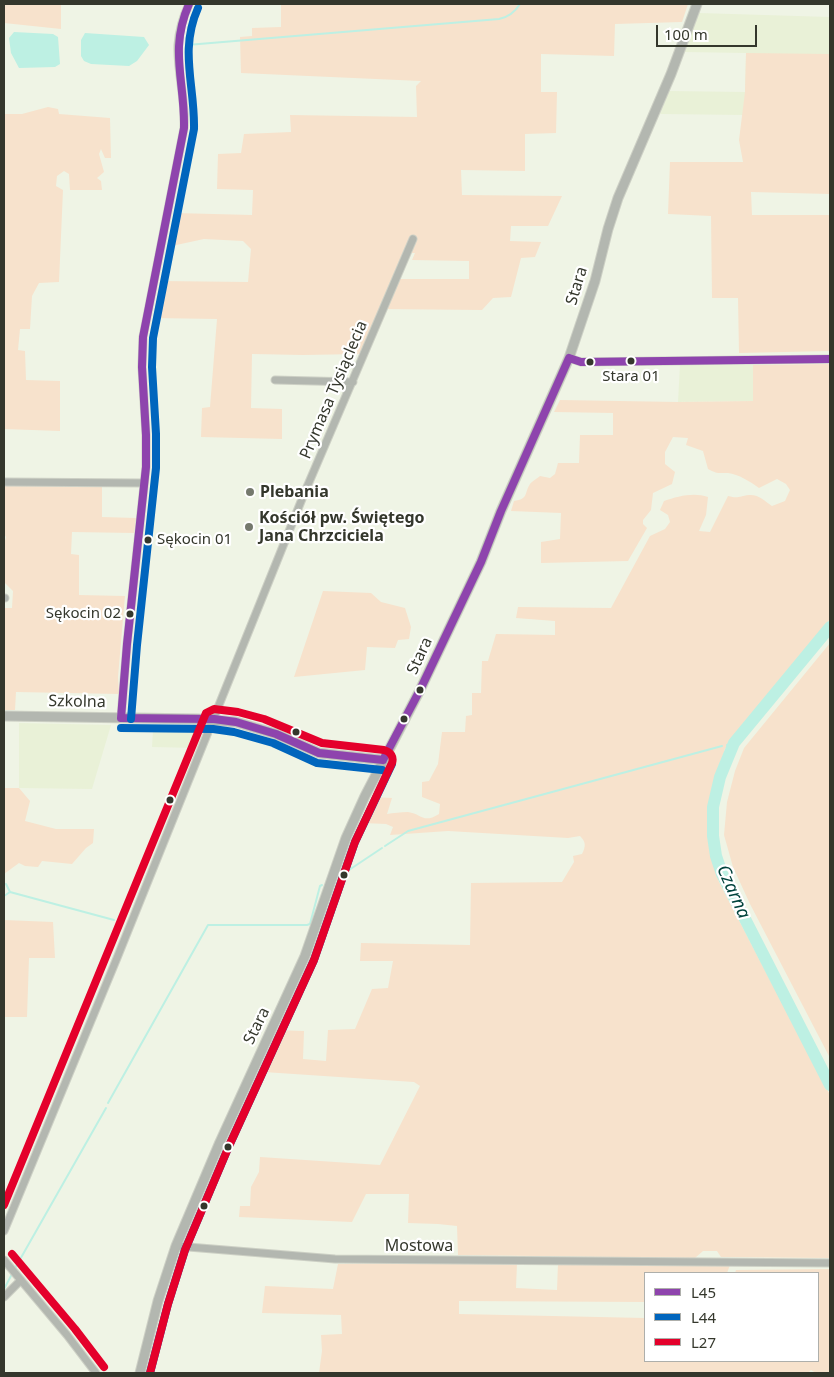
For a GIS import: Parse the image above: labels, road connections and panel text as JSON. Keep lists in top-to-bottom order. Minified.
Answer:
{"streets":{"street":["Stara","Prymasa Tysiąclecia","Szkolna","Mostowa"]},"crossings":[["Stara","Szkolna"],["Stara","Mostowa"],["Prymasa Tysiąclecia","Szkolna"]],"water":["Czarna"],"places":["Stara 01","Plebania","Kościół pw. Świętego Jana Chrzciciela","Sękocin 01","Sękocin 02"],"lines":["transit line L45","transit line L44","transit line L27"],"legend":["L45","L44","L27"],"scale_bar":"100 m"}
